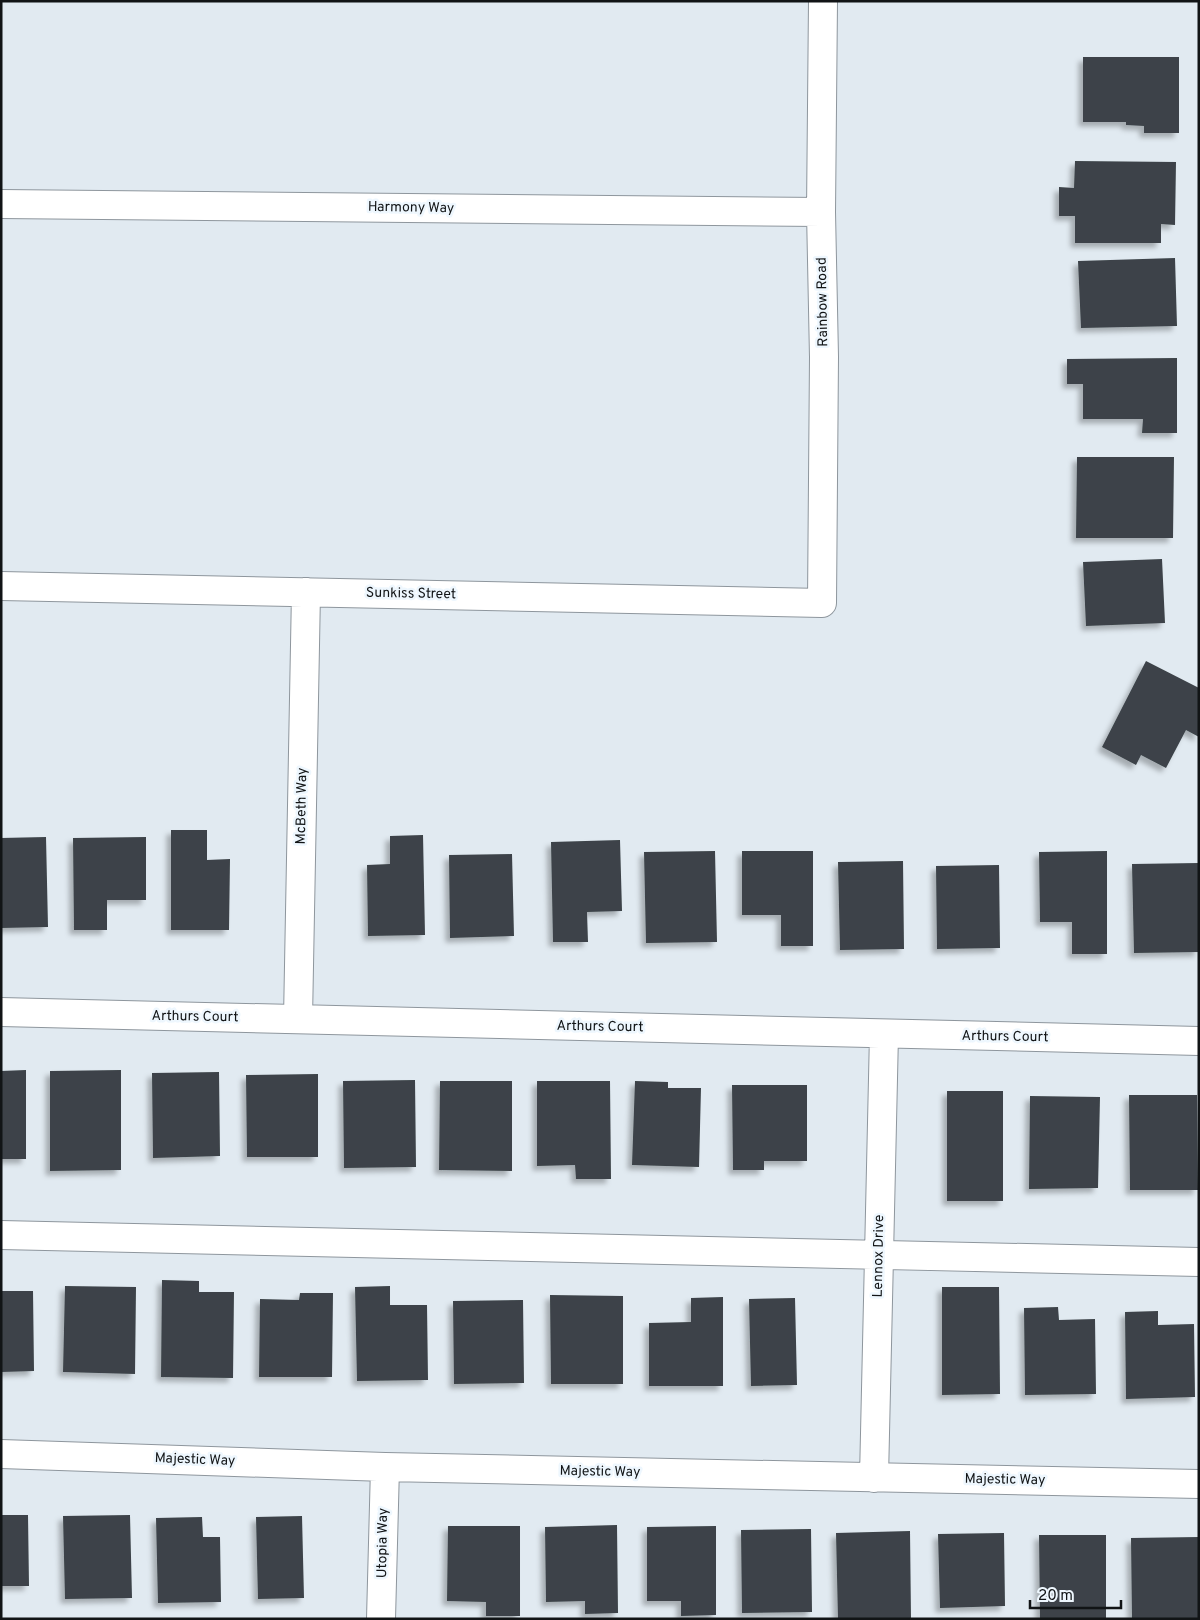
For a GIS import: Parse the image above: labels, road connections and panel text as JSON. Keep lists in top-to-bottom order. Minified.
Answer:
{"streets":{"street":["Harmony Way","Rainbow Road","Sunkiss Street","McBeth Way","Arthurs Court","Lennox Drive","Majestic Way","Utopia Way"]},"crossings":[["Harmony Way","Rainbow Road"],["Rainbow Road","Sunkiss Street"],["Sunkiss Street","McBeth Way"],["McBeth Way","Arthurs Court"],["Arthurs Court","Lennox Drive"],["Lennox Drive","Majestic Way"],["Majestic Way","Utopia Way"]],"scale_bar":"20 m"}
